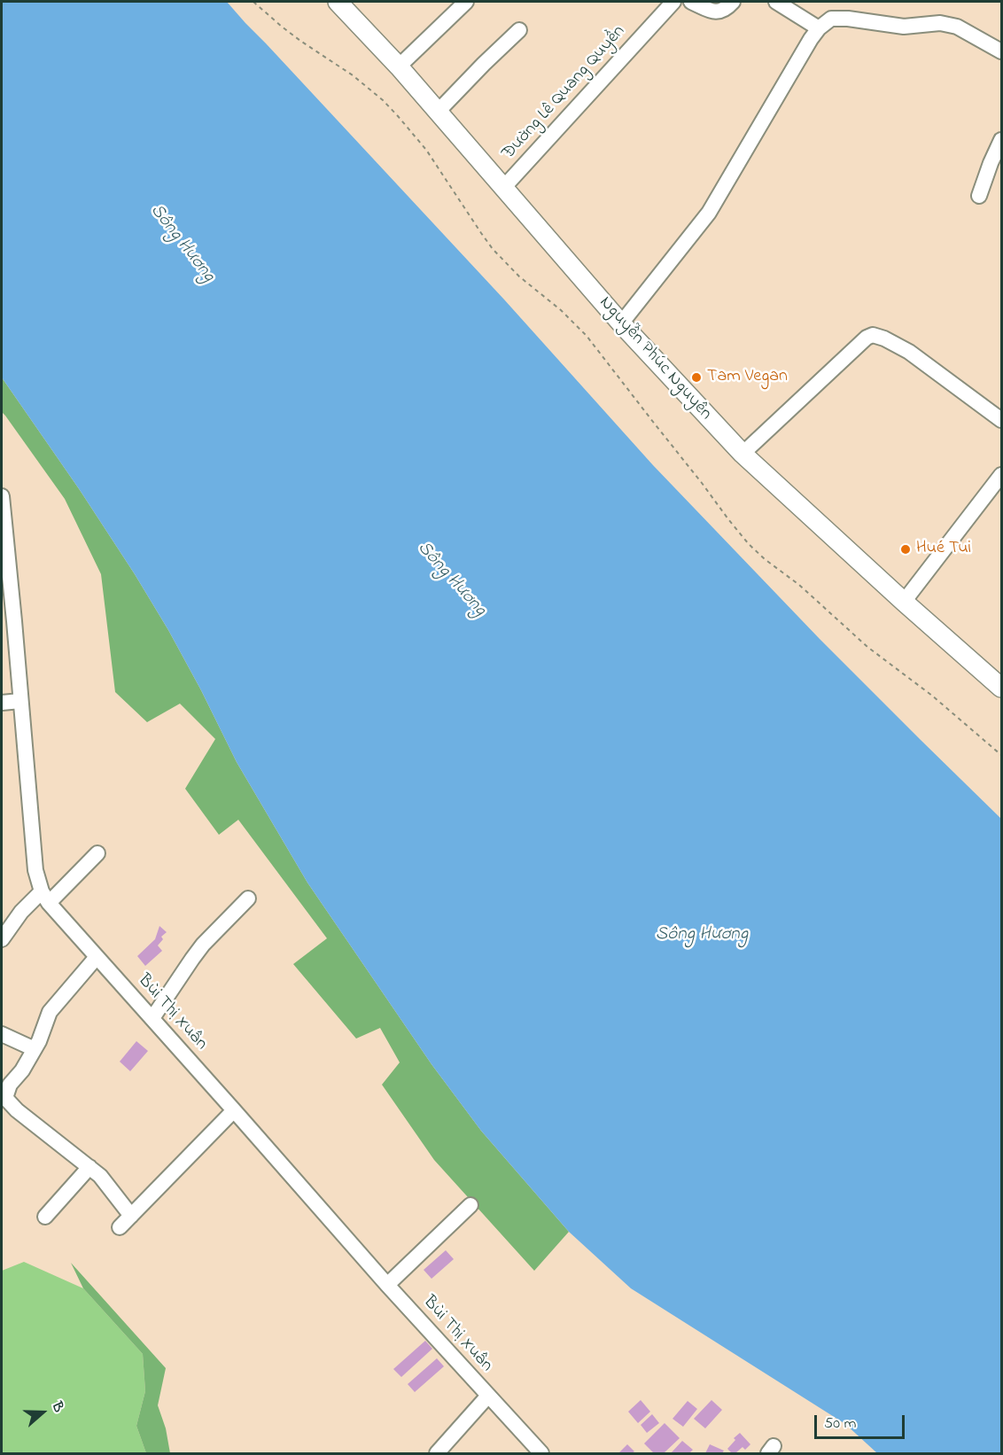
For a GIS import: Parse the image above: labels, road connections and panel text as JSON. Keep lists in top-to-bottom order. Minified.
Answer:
{"streets":{"main road":["Nguyễn Phúc Nguyên"],"street":["Đường Lê Quang Quyền","Bùi Thị Xuân"]},"crossings":[["Đường Lê Quang Quyền","Nguyễn Phúc Nguyên"]],"water":["Sông Hương"],"places":["Tam Vegan","Hué Tui"],"scale_bar":"50 m","north":"right"}
